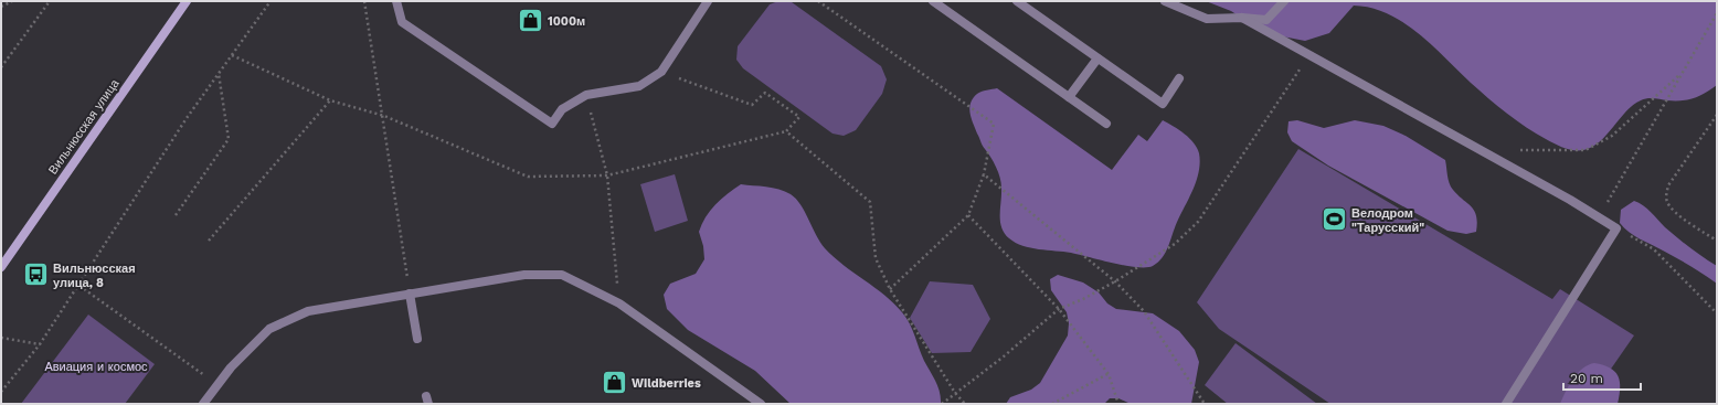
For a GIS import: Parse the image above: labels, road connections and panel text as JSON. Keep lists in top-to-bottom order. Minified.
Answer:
{"streets":{"street":["Вильнюсская улица"]},"parks":["Авиация и космос"],"places":{"shop":["1000м","Wildberries"],"sports":["Велодром \"Тарусский\""],"bus stop":["Вильнюсская улица, 8"]},"scale_bar":"20 m"}
